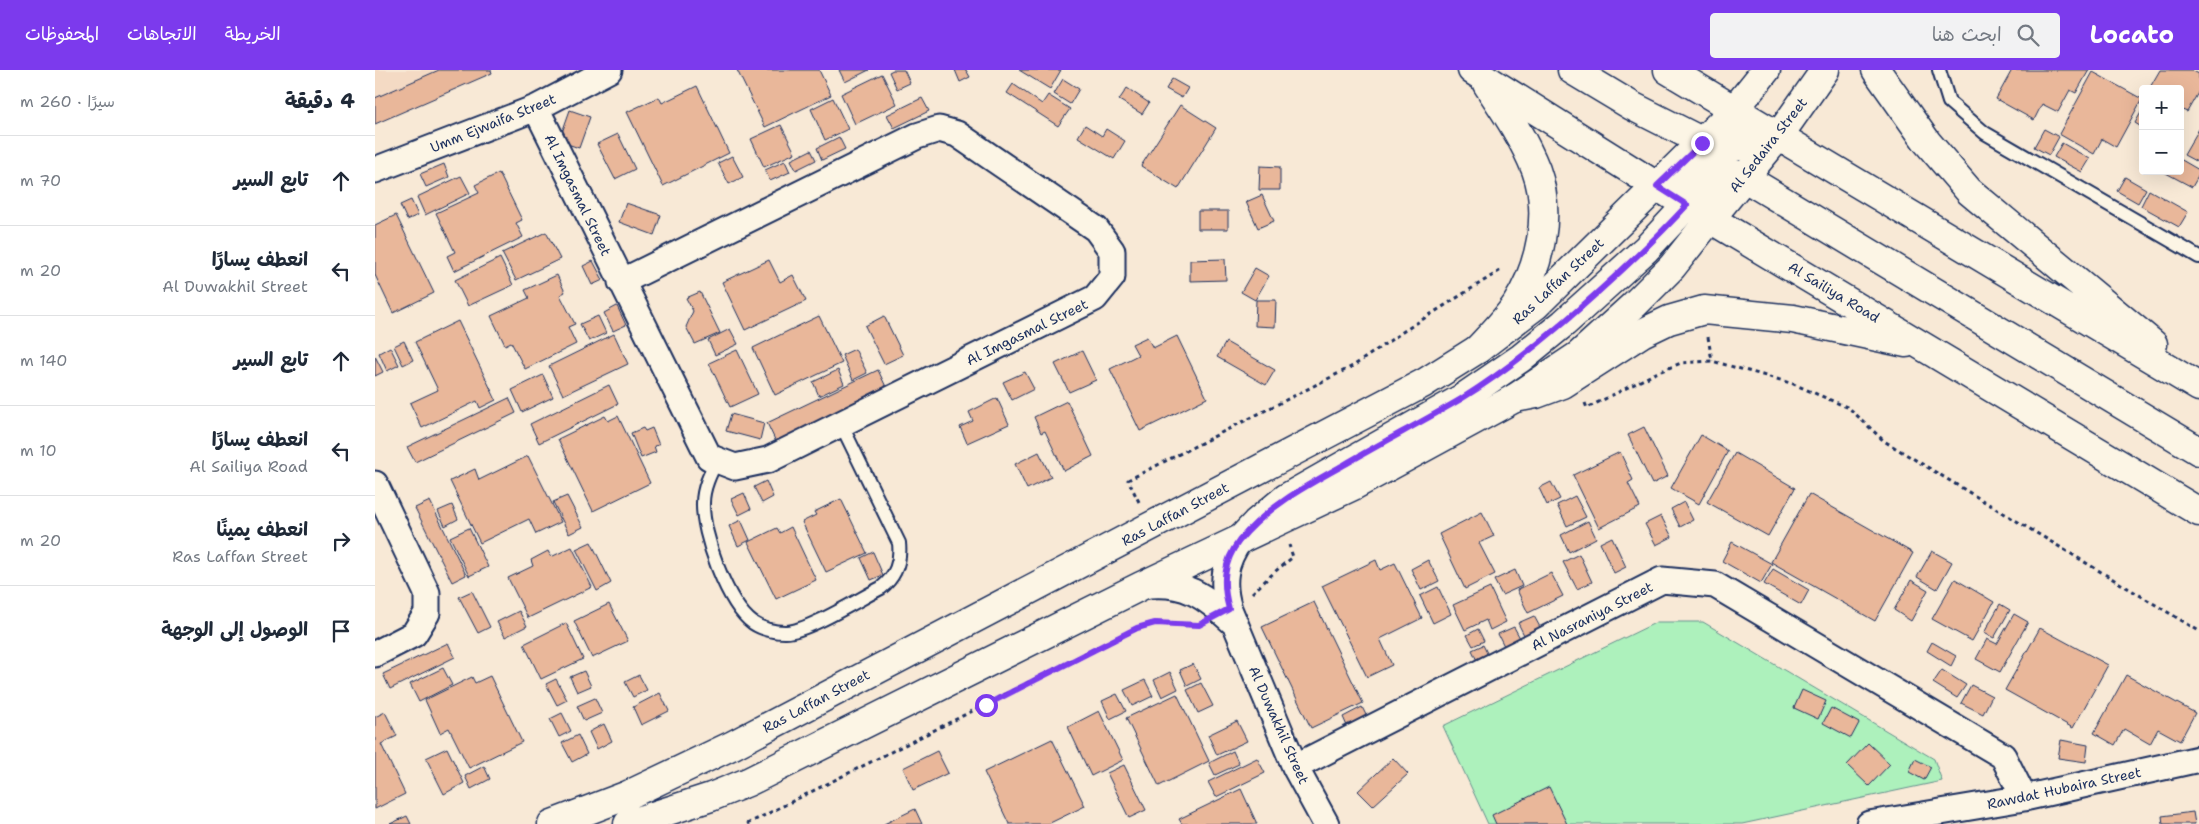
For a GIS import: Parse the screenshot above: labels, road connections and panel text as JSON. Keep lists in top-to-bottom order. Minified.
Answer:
{"streets":{"main road":["Al Sedaira Street","Ras Laffan Street","Al Sailiya Road"],"street":["Umm Ejwaifa Street","Al Imgasmal Street","Al Nasraniya Street","Al Duwakhil Street","Rawdat Hubaira Street"]},"crossings":[["Umm Ejwaifa Street","Al Imgasmal Street"],["Al Sedaira Street","Al Sailiya Road"],["Ras Laffan Street","Al Sailiya Road"],["Al Nasraniya Street","Al Duwakhil Street"],["Al Nasraniya Street","Rawdat Hubaira Street"]],"page":{"header":"Locato","search":"ابحث هنا","nav":["الخريطة","الاتجاهات","المحفوظات"],"heading":["4 دقيقة","سيرًا · 260 m"],"map_buttons":["+","−"],"list":[["تابع السير","70 m"],["انعطف يسارًا","Al Duwakhil Street","20 m"],["تابع السير","140 m"],["انعطف يسارًا","Al Sailiya Road","10 m"],["انعطف يمينًا","Ras Laffan Street","20 m"],"الوصول إلى الوجهة"]}}
